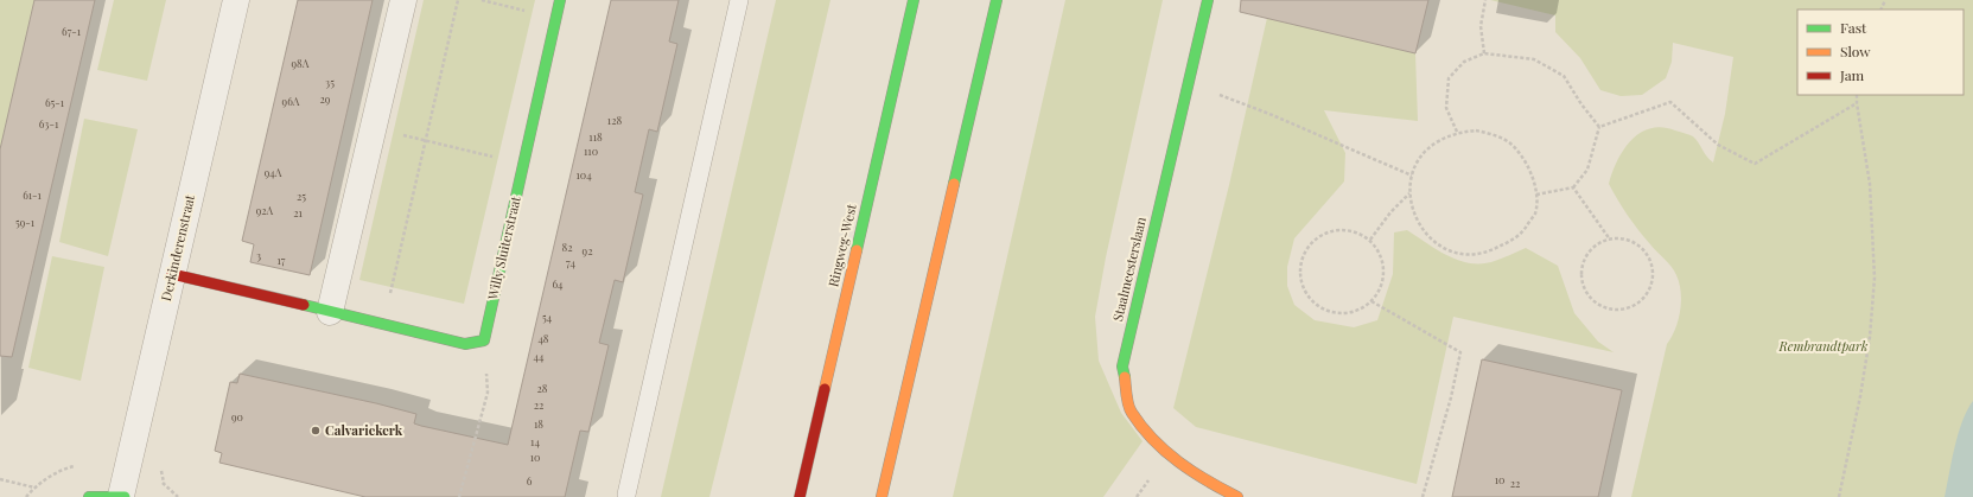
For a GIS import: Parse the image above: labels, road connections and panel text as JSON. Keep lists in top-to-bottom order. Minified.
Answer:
{"streets":{"main road":["Ringweg-West","Willy Sluiterstraat","Staalmeesterslaan"],"street":["Derkinderenstraat"]},"parks":["Rembrandtpark"],"places":["Calvariekerk"],"house_numbers":["67-1","98A","35","29","96A","65-1","128","63-1","118","110","94A","104","61-1","25","92A","21","59-1","82","92","3","17","74","64","54","48","44","28","22","90","18","14","10","10","6","22"],"legend":["Fast","Slow","Jam"]}
